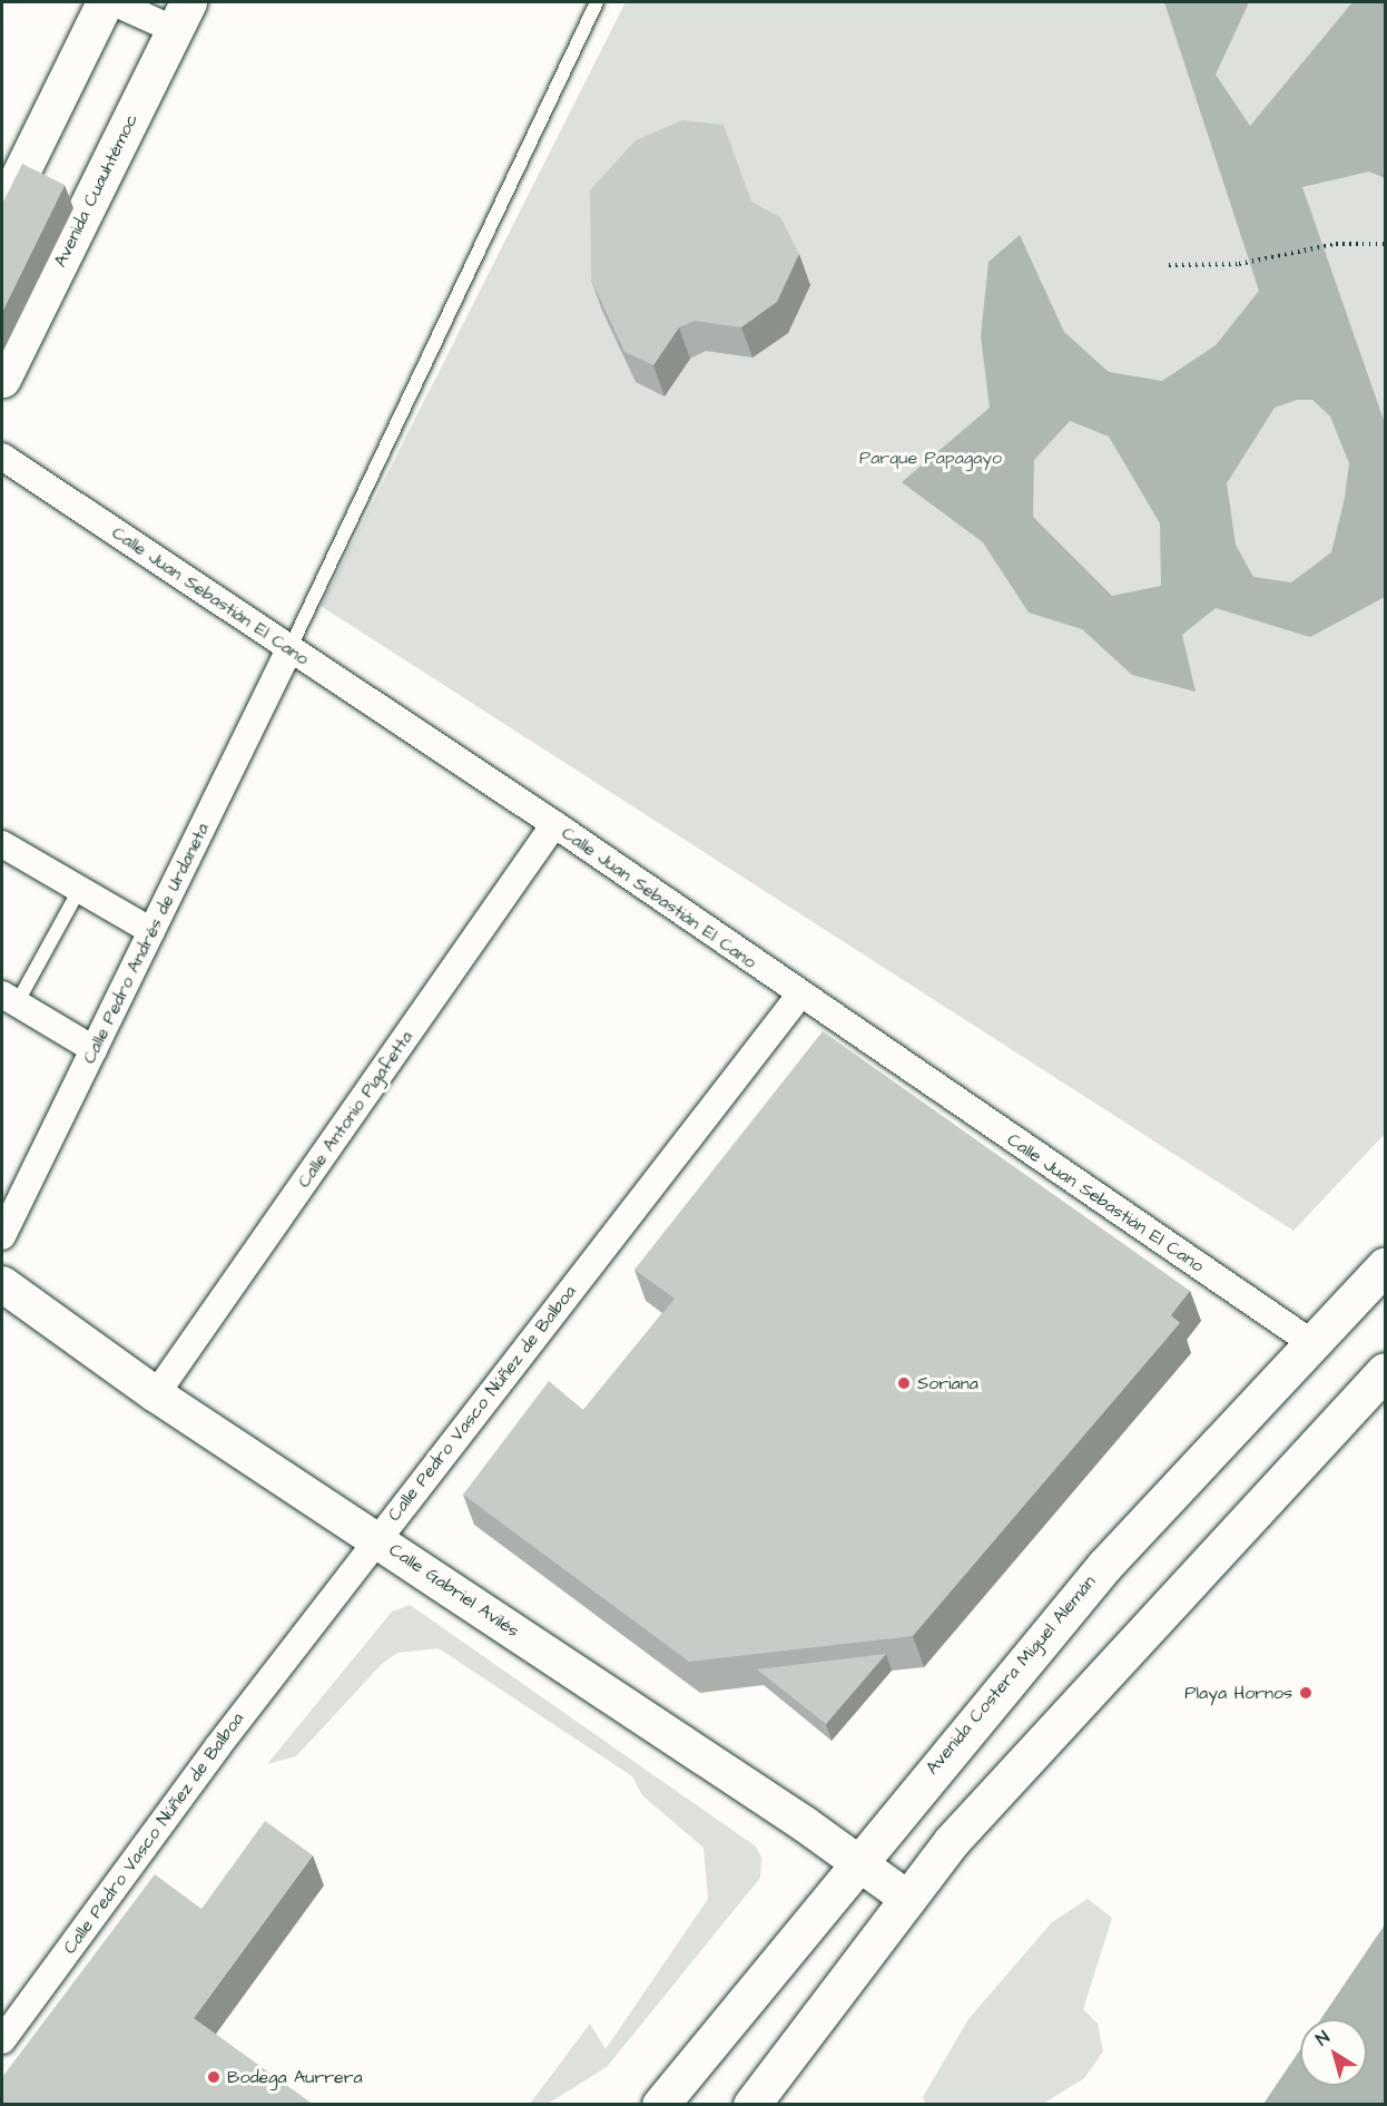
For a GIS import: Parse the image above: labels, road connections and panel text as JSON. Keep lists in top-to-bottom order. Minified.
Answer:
{"streets":{"main road":["Avenida Cuauhtémoc","Avenida Costera Miguel Alemán"],"street":["Calle Juan Sebastián El Cano","Calle Pedro Andrés de Urdaneta","Calle Antonio Pigafetta","Calle Pedro Vasco Núñez de Balboa","Calle Gabriel Avilés"]},"crossings":[["Calle Juan Sebastián El Cano","Calle Pedro Andrés de Urdaneta"],["Calle Juan Sebastián El Cano","Calle Antonio Pigafetta"],["Calle Juan Sebastián El Cano","Calle Pedro Vasco Núñez de Balboa"],["Calle Juan Sebastián El Cano","Avenida Costera Miguel Alemán"],["Calle Antonio Pigafetta","Calle Gabriel Avilés"],["Calle Pedro Vasco Núñez de Balboa","Calle Gabriel Avilés"],["Calle Gabriel Avilés","Avenida Costera Miguel Alemán"]],"parks":["Parque Papagayo"],"places":["Soriana","Playa Hornos","Bodega Aurrera"],"north":"top left"}
